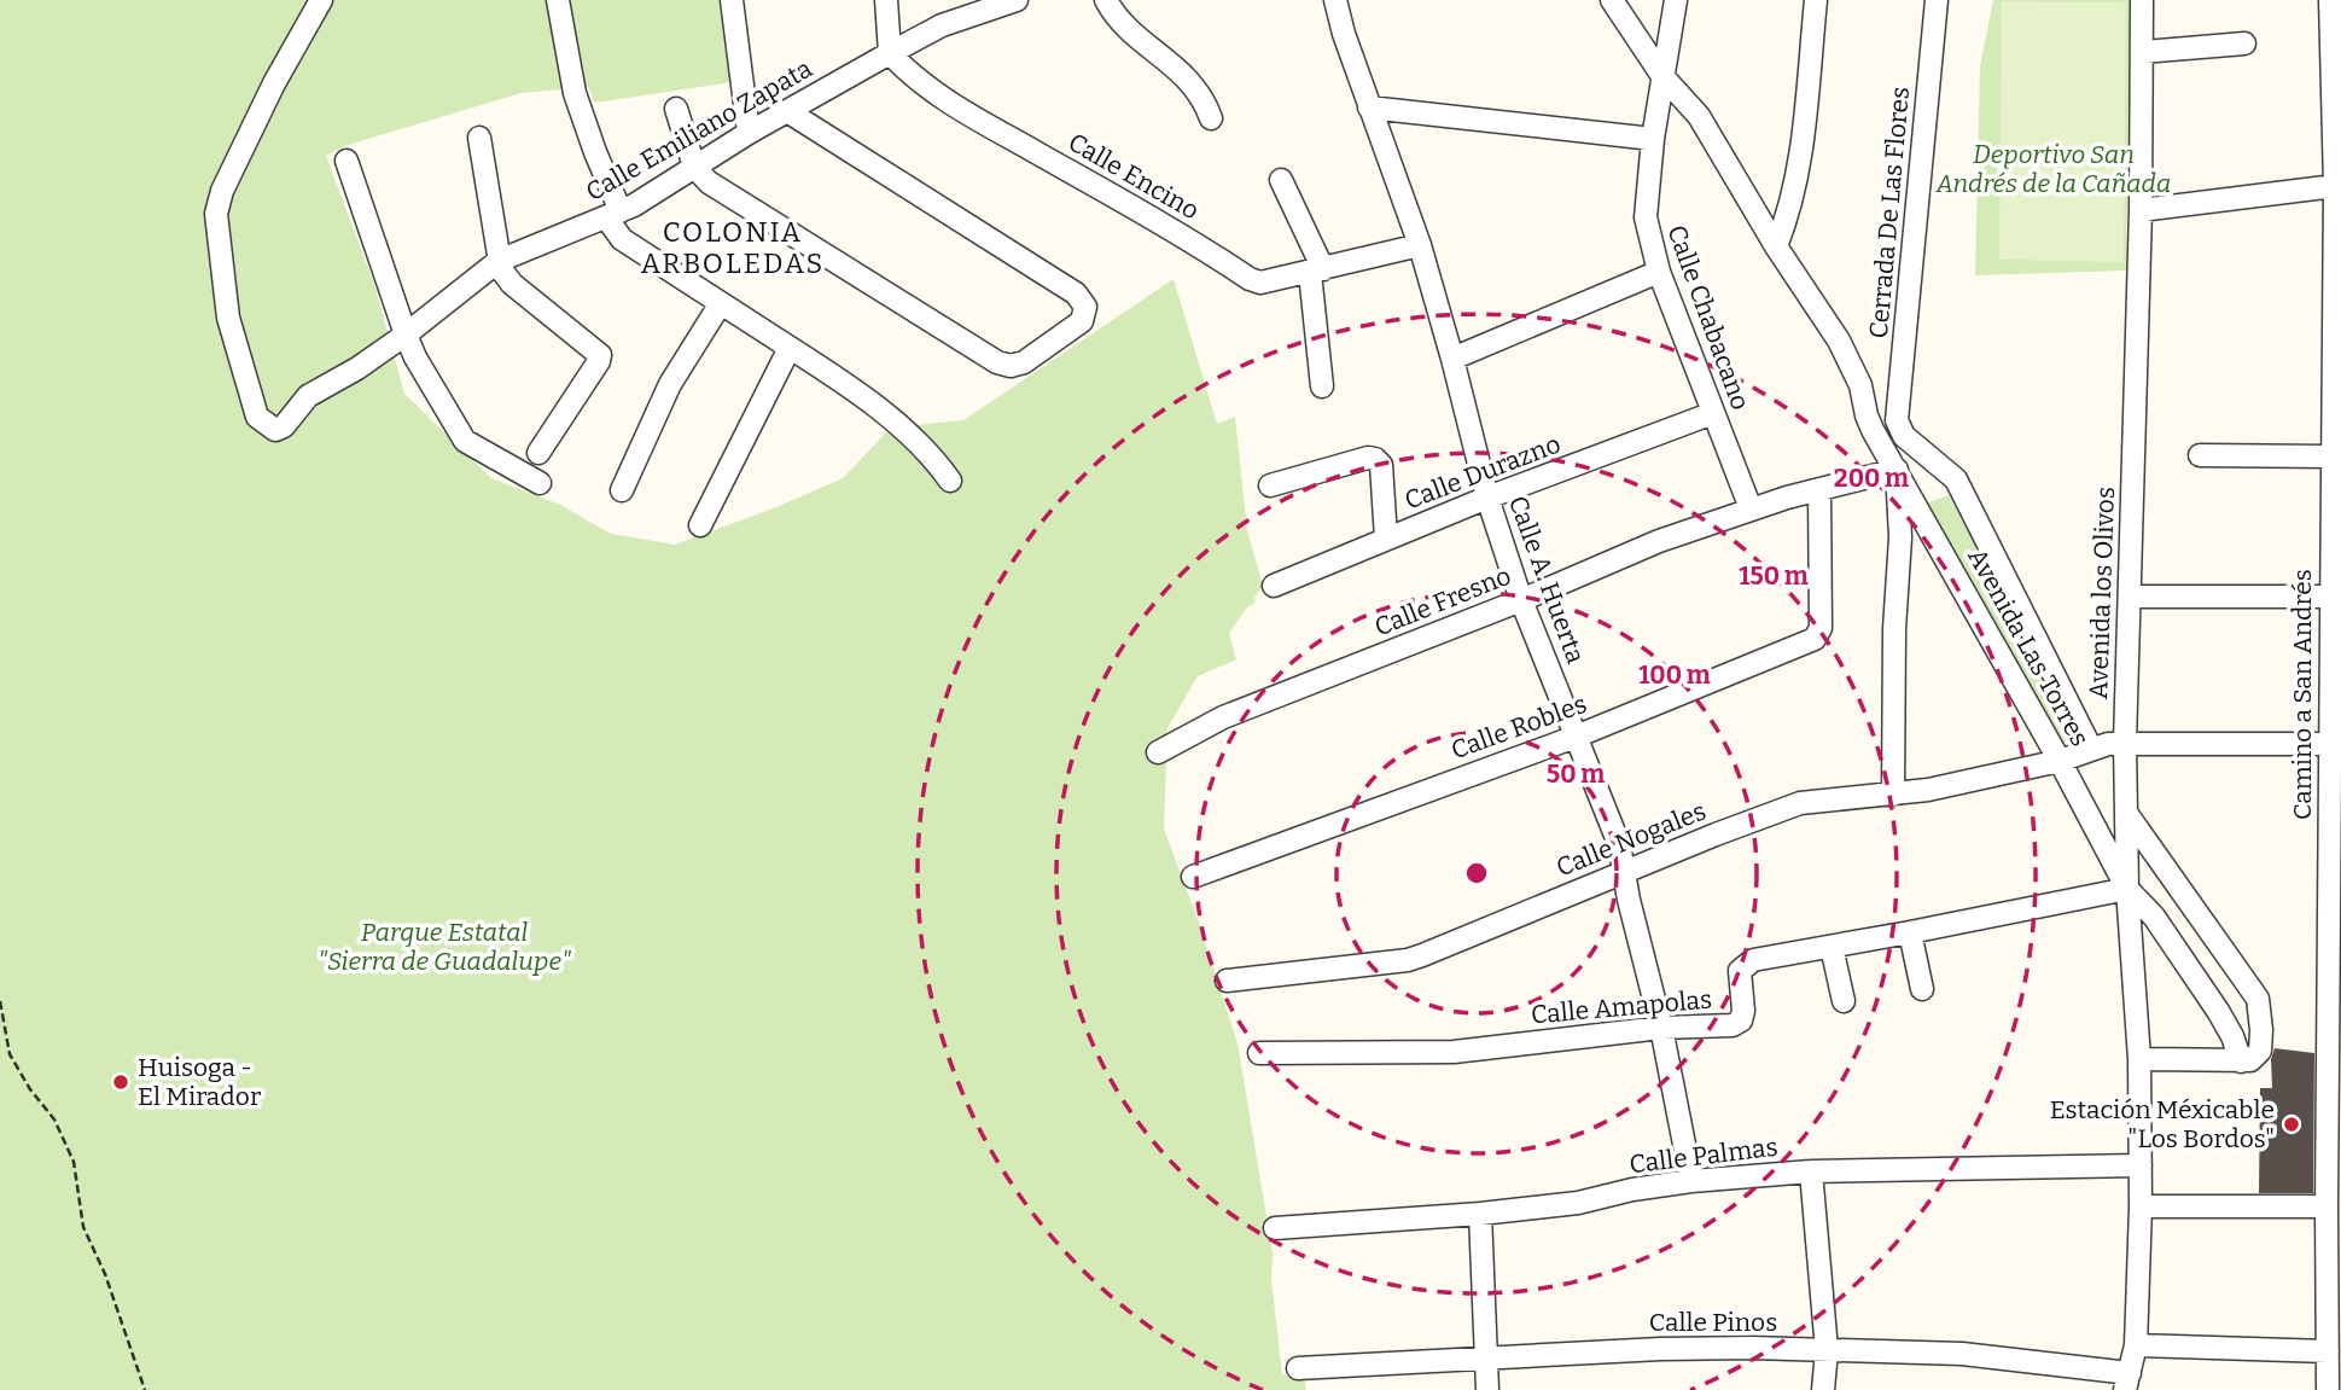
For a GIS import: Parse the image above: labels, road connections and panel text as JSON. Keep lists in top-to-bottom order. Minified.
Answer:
{"streets":{"street":["Calle Emiliano Zapata","Calle Encino","Cerrada De Las Flores","Calle Chabacano","Calle Durazno","Calle A. Huerta","Avenida los Olivos","Calle Fresno","Avenida Las Torres","Camino a San Andrés","Calle Robles","Calle Nogales","Calle Amapolas","Calle Palmas","Calle Pinos"]},"crossings":[["Calle Emiliano Zapata","Calle Encino"],["Calle Encino","Calle A. Huerta"],["Cerrada De Las Flores","Avenida Las Torres"],["Calle Chabacano","Calle Durazno"],["Calle Chabacano","Calle Fresno"],["Calle Chabacano","Avenida Las Torres"],["Calle Durazno","Calle A. Huerta"],["Calle A. Huerta","Calle Fresno"],["Calle A. Huerta","Calle Robles"],["Calle A. Huerta","Calle Nogales"],["Calle A. Huerta","Calle Amapolas"],["Calle A. Huerta","Calle Palmas"],["Avenida los Olivos","Avenida Las Torres"],["Avenida los Olivos","Calle Nogales"],["Avenida los Olivos","Calle Amapolas"],["Avenida los Olivos","Calle Palmas"],["Avenida los Olivos","Calle Pinos"],["Calle Fresno","Avenida Las Torres"],["Calle Fresno","Calle Robles"],["Avenida Las Torres","Calle Nogales"],["Avenida Las Torres","Calle Amapolas"],["Camino a San Andrés","Calle Nogales"]],"districts":["COLONIA ARBOLEDAS"],"parks":["Deportivo San Andrés de la Cañada","Parque Estatal \"Sierra de Guadalupe\""],"places":["Huisoga - El Mirador","Estación Méxicable \"Los Bordos\""],"rings":["200 m","150 m","100 m","50 m"]}
